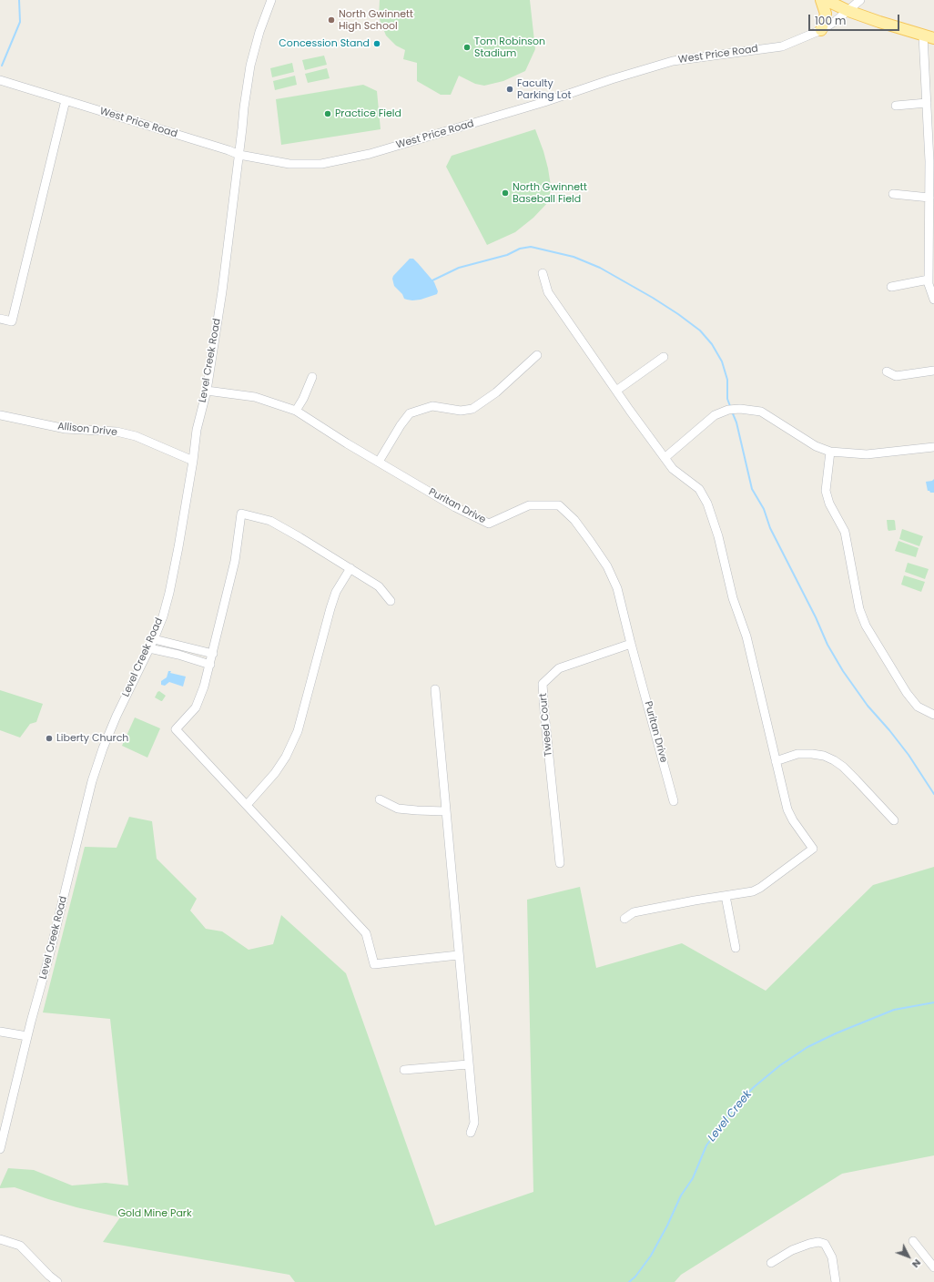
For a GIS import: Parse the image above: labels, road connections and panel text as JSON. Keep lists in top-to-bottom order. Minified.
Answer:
{"streets":{"street":["West Price Road","Level Creek Road","Allison Drive","Puritan Drive","Tweed Court"]},"crossings":[["West Price Road","Level Creek Road"],["Level Creek Road","Allison Drive"],["Level Creek Road","Puritan Drive"],["Puritan Drive","Tweed Court"]],"water":["Level Creek"],"parks":["Gold Mine Park"],"places":["North Gwinnett High School","Concession Stand","Tom Robinson Stadium","Faculty Parking Lot","Practice Field","North Gwinnett Baseball Field","Liberty Church"],"scale_bar":"100 m","north":"bottom right"}
